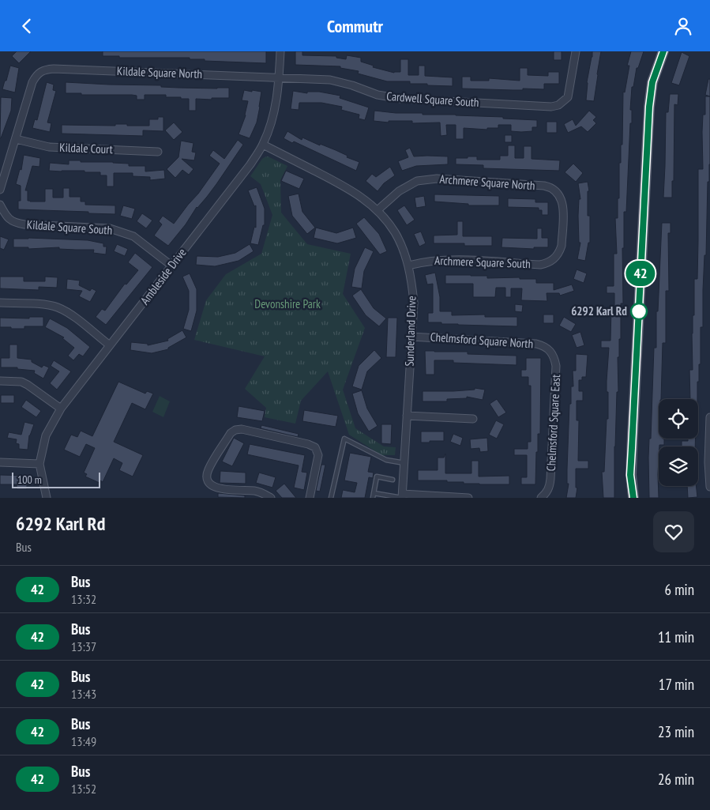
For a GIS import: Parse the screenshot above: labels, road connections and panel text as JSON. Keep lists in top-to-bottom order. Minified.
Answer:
{"streets":{"street":["Kildale Square North","Cardwell Square South","Kildale Court","Archmere Square North","Kildale Square South","Archmere Square South","Ambleside Drive","Sunderland Drive","Chelmsford Square North","Chelmsford Square East"]},"crossings":[["Kildale Square North","Cardwell Square South"],["Kildale Square North","Kildale Court"],["Kildale Square North","Ambleside Drive"],["Cardwell Square South","Ambleside Drive"],["Archmere Square North","Archmere Square South"],["Archmere Square North","Sunderland Drive"],["Kildale Square South","Ambleside Drive"],["Archmere Square South","Sunderland Drive"],["Ambleside Drive","Sunderland Drive"],["Sunderland Drive","Chelmsford Square North"],["Chelmsford Square North","Chelmsford Square East"]],"parks":["Devonshire Park"],"places":["6292 Karl Rd"],"lines":["bus line 42"],"scale_bar":"100 m","page":{"header":"Commutr","on_map":"42","scale":"100 m","heading":["6292 Karl Rd","Bus"],"list":[{"mark":"42","name":"Bus","note":"13:32","value":"6 min"},{"mark":"42","name":"Bus","note":"13:37","value":"11 min"},{"mark":"42","name":"Bus","note":"13:43","value":"17 min"},{"mark":"42","name":"Bus","note":"13:49","value":"23 min"},{"mark":"42","name":"Bus","note":"13:52","value":"26 min"}]}}
